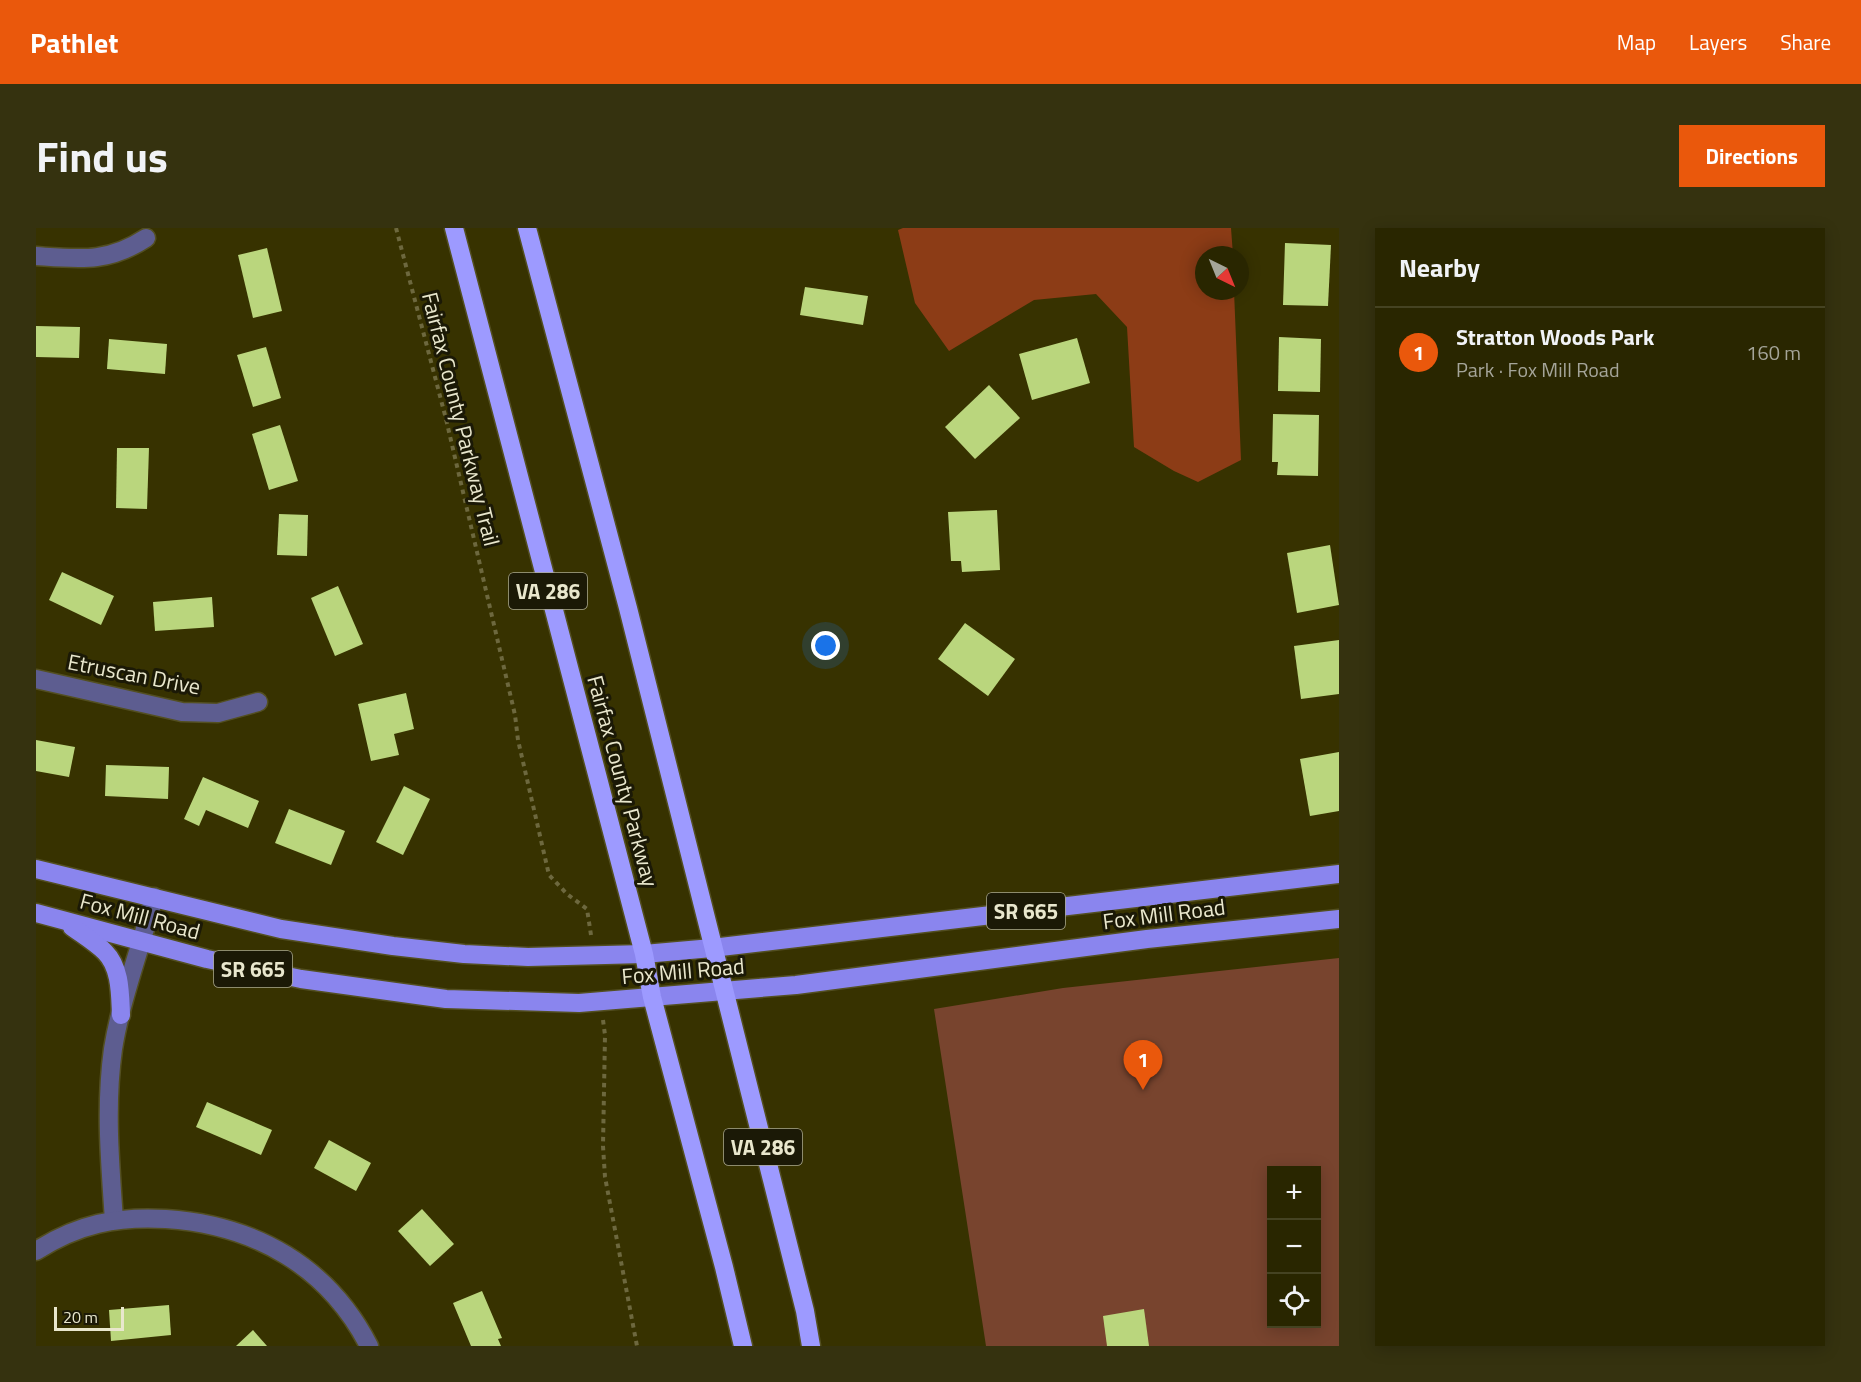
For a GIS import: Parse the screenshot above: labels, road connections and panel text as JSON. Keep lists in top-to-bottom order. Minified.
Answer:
{"streets":{"highway":["VA 286","Fairfax County Parkway"],"main road":["SR 665","Fox Mill Road"],"street":["Etruscan Drive"],"path":["Fairfax County Parkway Trail"]},"crossings":[["Fairfax County Parkway Trail","Fox Mill Road"],["Fairfax County Parkway","Fox Mill Road"]],"scale_bar":"20 m","north":"bottom right","page":{"header":"Pathlet","nav":["Map","Layers","Share"],"title":"Find us","buttons":"Directions","heading":"Nearby","list":[{"mark":"1","name":"Stratton Woods Park","note":"Park · Fox Mill Road","value":"160 m"}],"pins":"1","map_buttons":["+","−"],"scale":"20 m"}}
